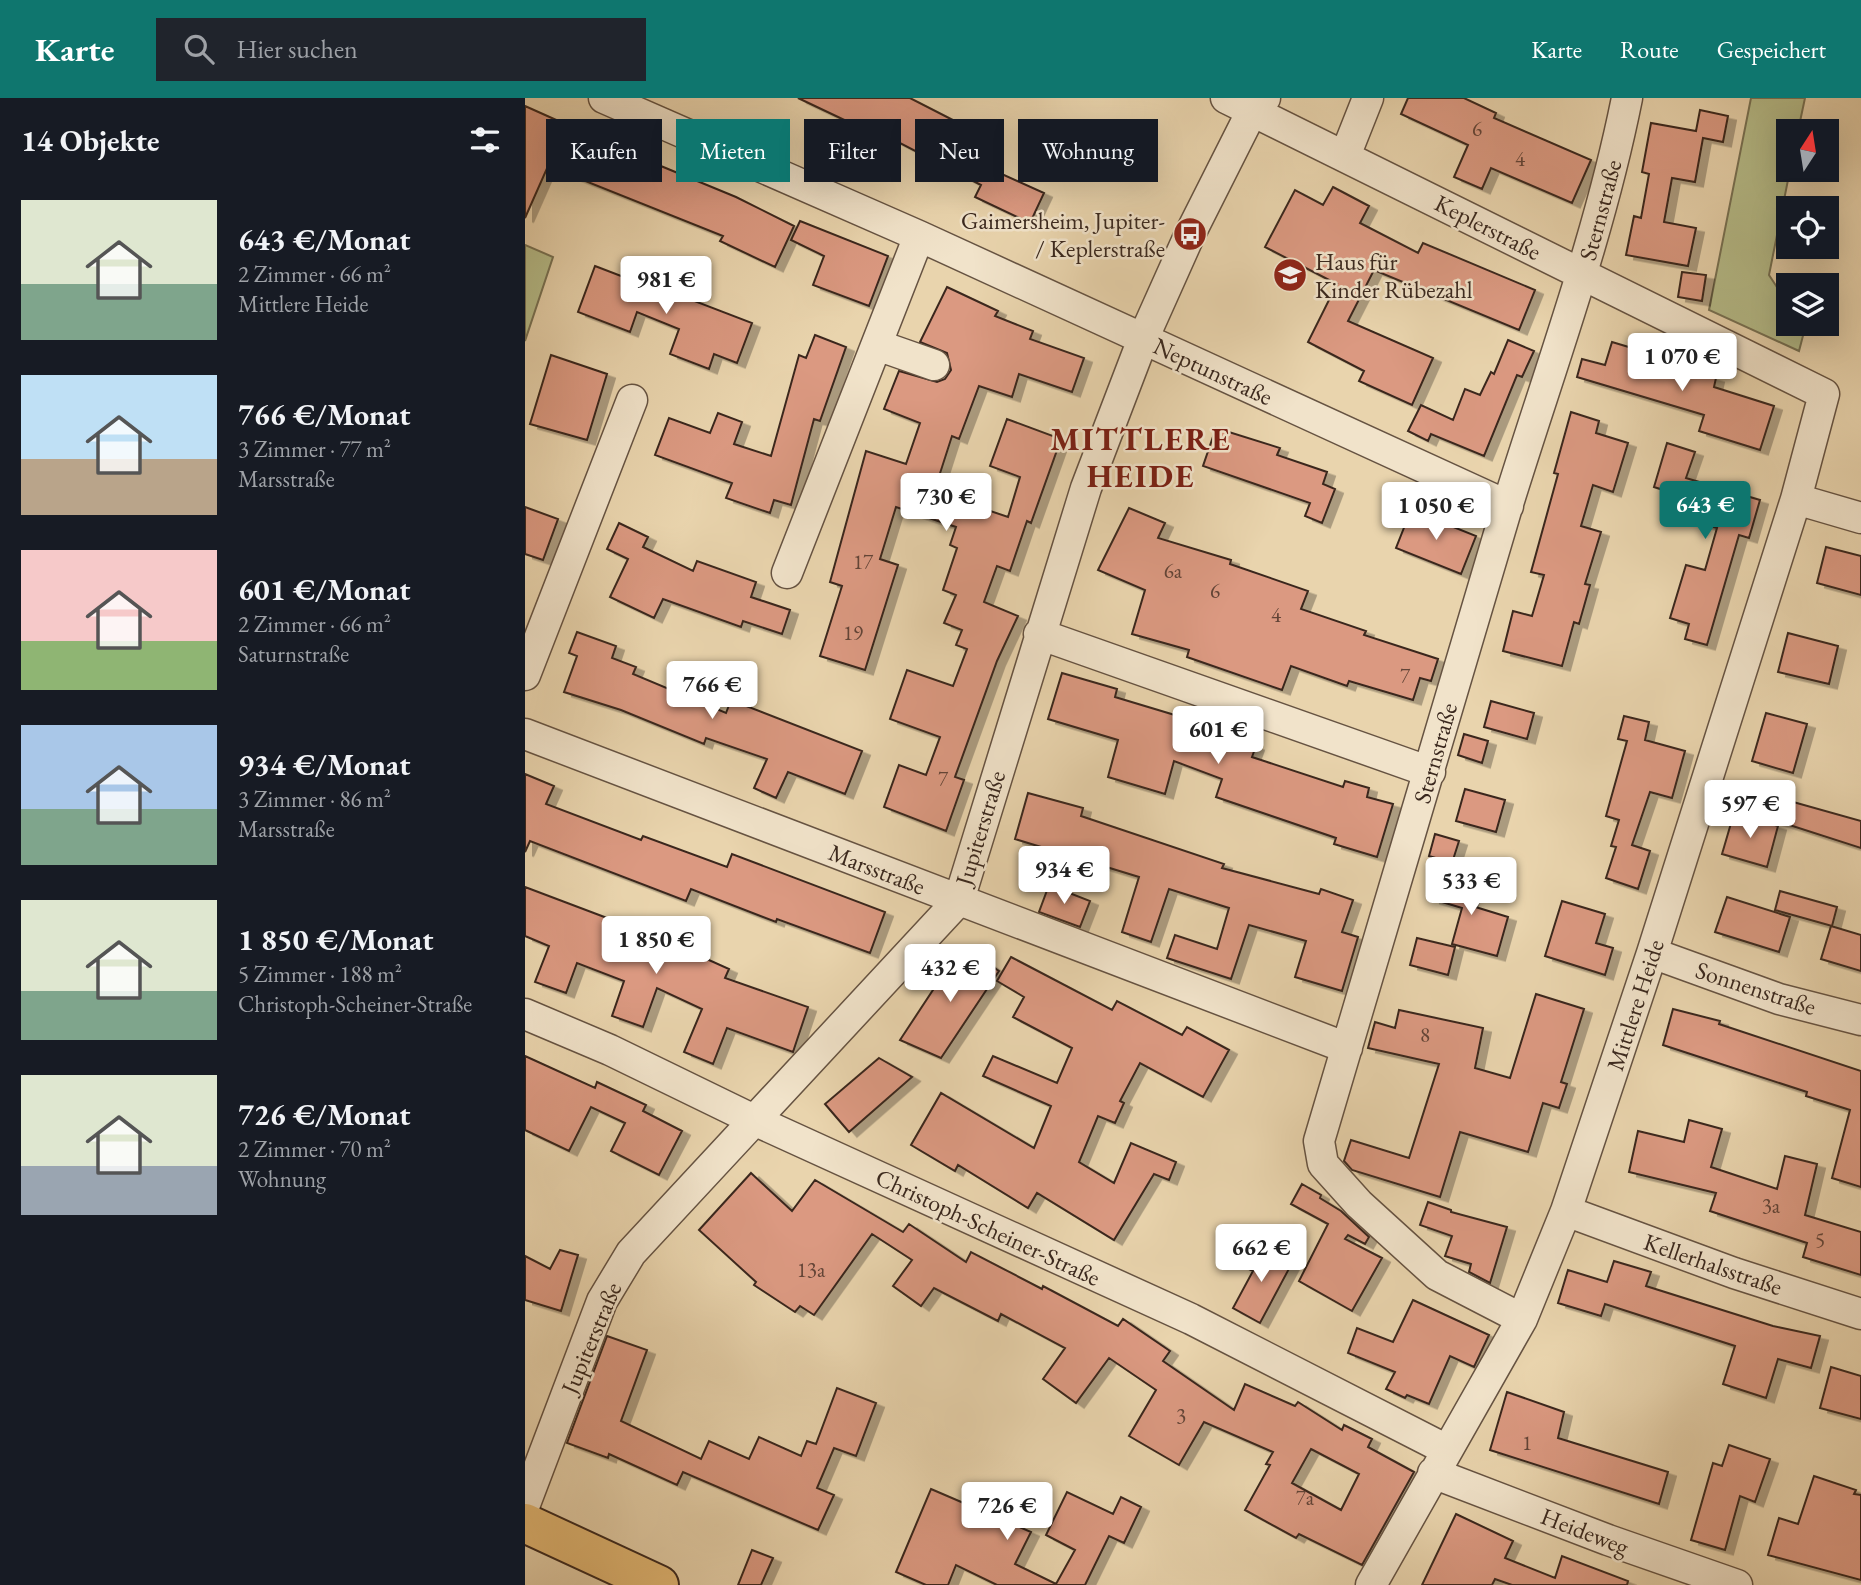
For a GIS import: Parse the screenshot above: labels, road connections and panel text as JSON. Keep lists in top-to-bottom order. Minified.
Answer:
{"streets":{"street":["Sternstraße","Keplerstraße","Neptunstraße","Jupiterstraße","Marsstraße","Sonnenstraße","Mittlere Heide","Christoph-Scheiner-Straße","Kellerhalsstraße","Heideweg"]},"crossings":[["Sternstraße","Keplerstraße"],["Sternstraße","Neptunstraße"],["Sternstraße","Marsstraße"],["Sternstraße","Mittlere Heide"],["Keplerstraße","Jupiterstraße"],["Keplerstraße","Mittlere Heide"],["Neptunstraße","Jupiterstraße"],["Jupiterstraße","Marsstraße"],["Jupiterstraße","Christoph-Scheiner-Straße"],["Sonnenstraße","Mittlere Heide"],["Mittlere Heide","Christoph-Scheiner-Straße"],["Mittlere Heide","Kellerhalsstraße"],["Mittlere Heide","Heideweg"],["Christoph-Scheiner-Straße","Heideweg"]],"districts":["MITTLERE HEIDE"],"places":{"bus stop":["Gaimersheim, Jupiter- / Keplerstraße"],"school or university":["Haus für Kinder Rübezahl"]},"house_numbers":["6","4","17","6a","6","4","19","7","7","8","3a","5","13a","3","1","7a"],"north":"top","page":{"header":"Karte","search":"Hier suchen","nav":["Karte","Route","Gespeichert"],"heading":"14 Objekte","chip":["Kaufen","Mieten","Filter","Neu","Wohnung"],"list":[{"name":"643 €/Monat","note":"2 Zimmer · 66 m² · Mittlere Heide"},{"name":"766 €/Monat","note":"3 Zimmer · 77 m² · Marsstraße"},{"name":"601 €/Monat","note":"2 Zimmer · 66 m² · Saturnstraße"},{"name":"934 €/Monat","note":"3 Zimmer · 86 m² · Marsstraße"},{"name":"1 850 €/Monat","note":"5 Zimmer · 188 m² · Christoph-Scheiner-Straße"},{"name":"726 €/Monat","note":"2 Zimmer · 70 m² · Wohnung"}],"price":["981 €","1 070 €","730 €","643 €","1 050 €","766 €","601 €","597 €","934 €","533 €","1 850 €","432 €","662 €","726 €"]}}
